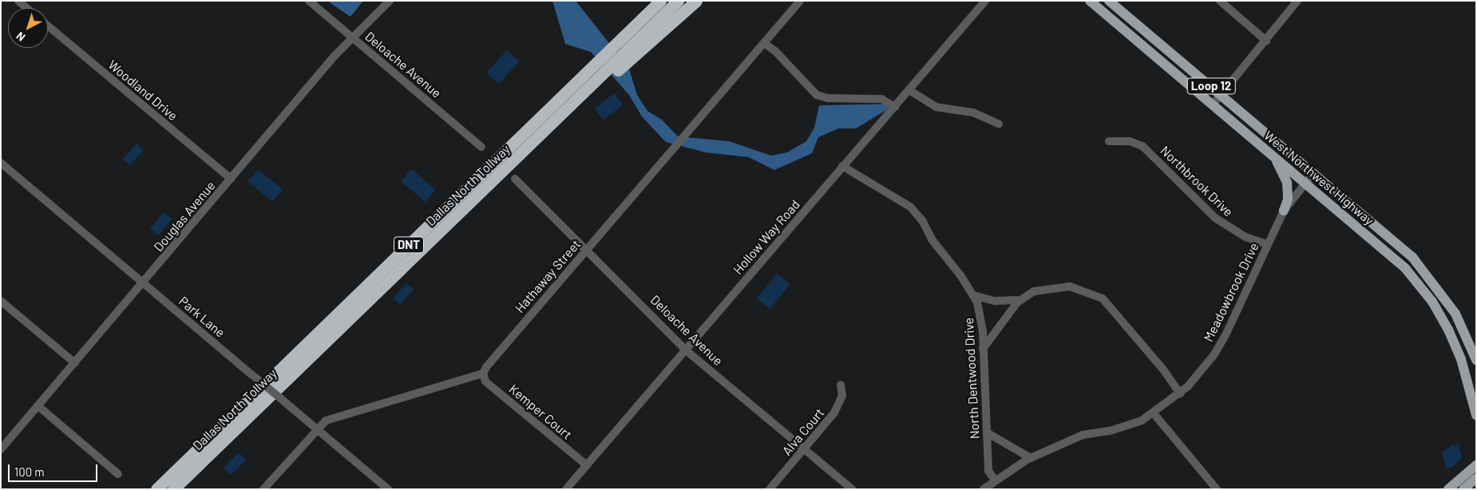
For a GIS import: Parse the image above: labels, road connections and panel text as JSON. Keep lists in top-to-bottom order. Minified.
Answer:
{"streets":{"highway":["Dallas North Tollway","DNT"],"main road":["Loop 12","West Northwest Highway"],"street":["Deloache Avenue","Woodland Drive","Northbrook Drive","Douglas Avenue","Hollow Way Road","Hathaway Street","Meadowbrook Drive","Park Lane","North Dentwood Drive","Kemper Court","Alva Court"]},"crossings":[["Deloache Avenue","Douglas Avenue"],["Deloache Avenue","Hollow Way Road"],["Deloache Avenue","Hathaway Street"],["Deloache Avenue","Alva Court"],["Woodland Drive","Douglas Avenue"],["West Northwest Highway","Meadowbrook Drive"],["Northbrook Drive","Meadowbrook Drive"],["Douglas Avenue","Park Lane"],["Hollow Way Road","North Dentwood Drive"],["Hollow Way Road","Kemper Court"],["Hathaway Street","Kemper Court"],["Meadowbrook Drive","North Dentwood Drive"]],"scale_bar":"100 m","north":"bottom left"}
